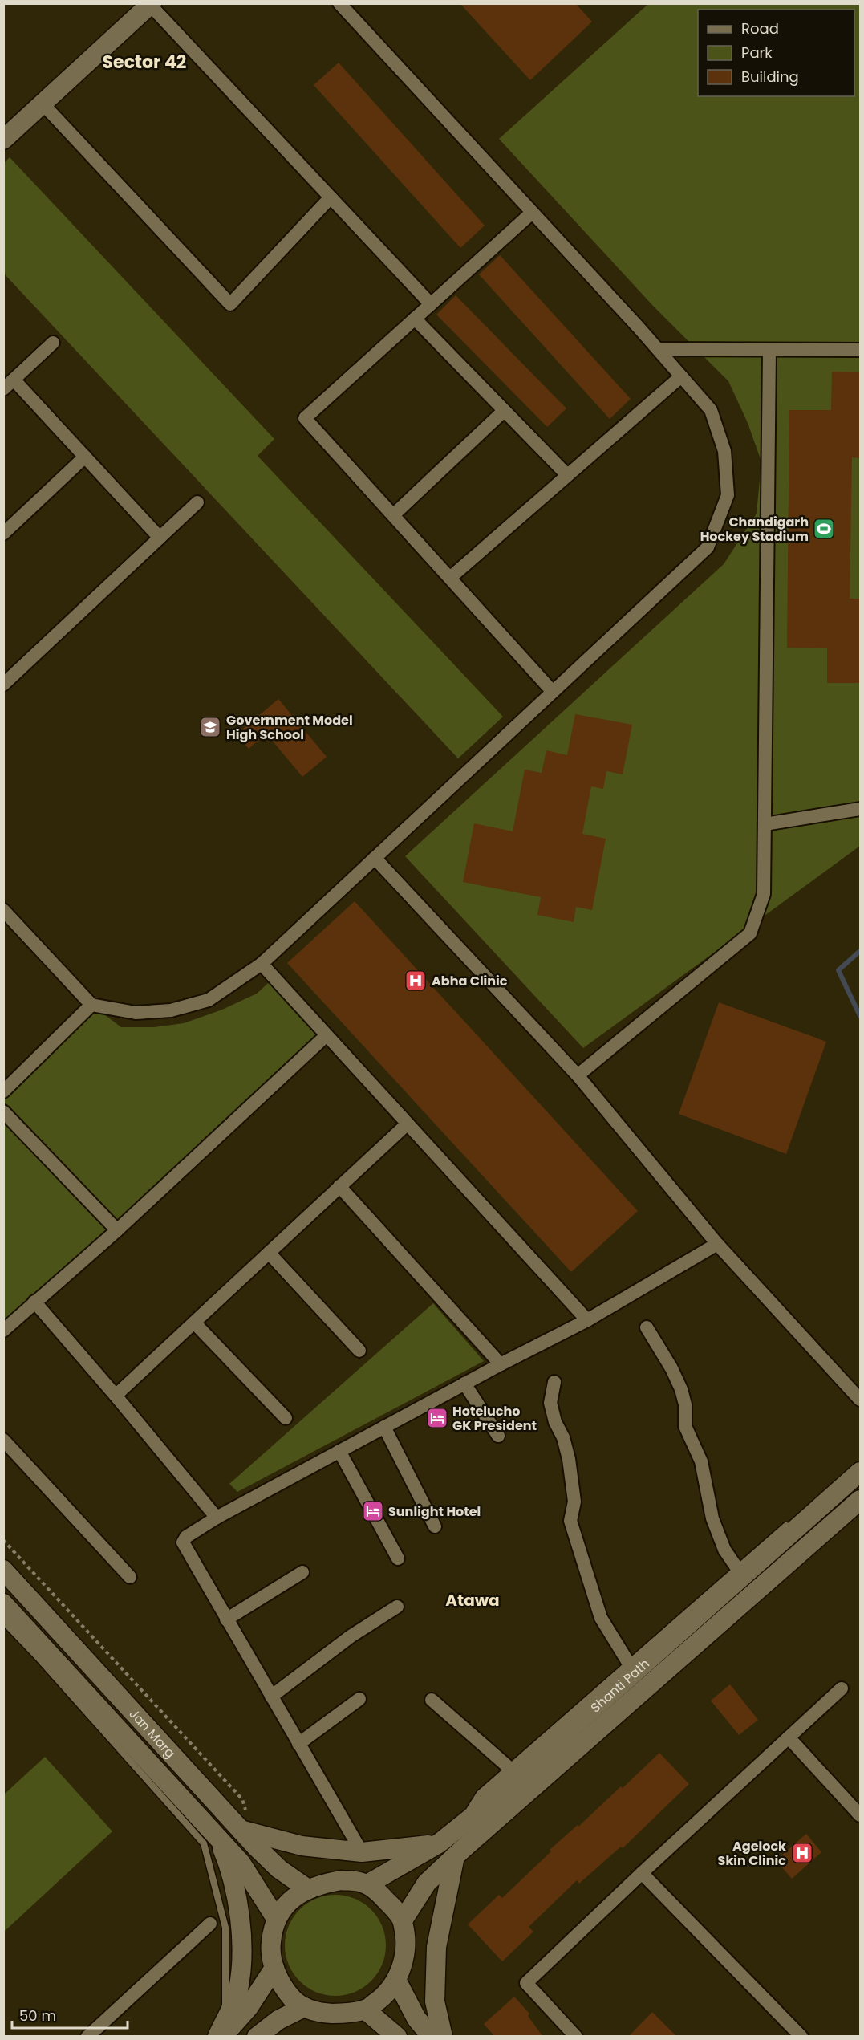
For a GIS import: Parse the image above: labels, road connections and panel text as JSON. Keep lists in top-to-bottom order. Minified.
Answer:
{"streets":{"main road":["Shanti Path","Jan Marg"]},"crossings":[["Shanti Path","Jan Marg"]],"districts":["Sector 42","Atawa"],"places":{"sports":["Chandigarh Hockey Stadium"],"school or university":["Government Model High School"],"hospital":["Abha Clinic","Agelock Skin Clinic"],"hotel":["Hotelucho GK President","Sunlight Hotel"]},"legend":["Road","Park","Building"],"scale_bar":"50 m"}
